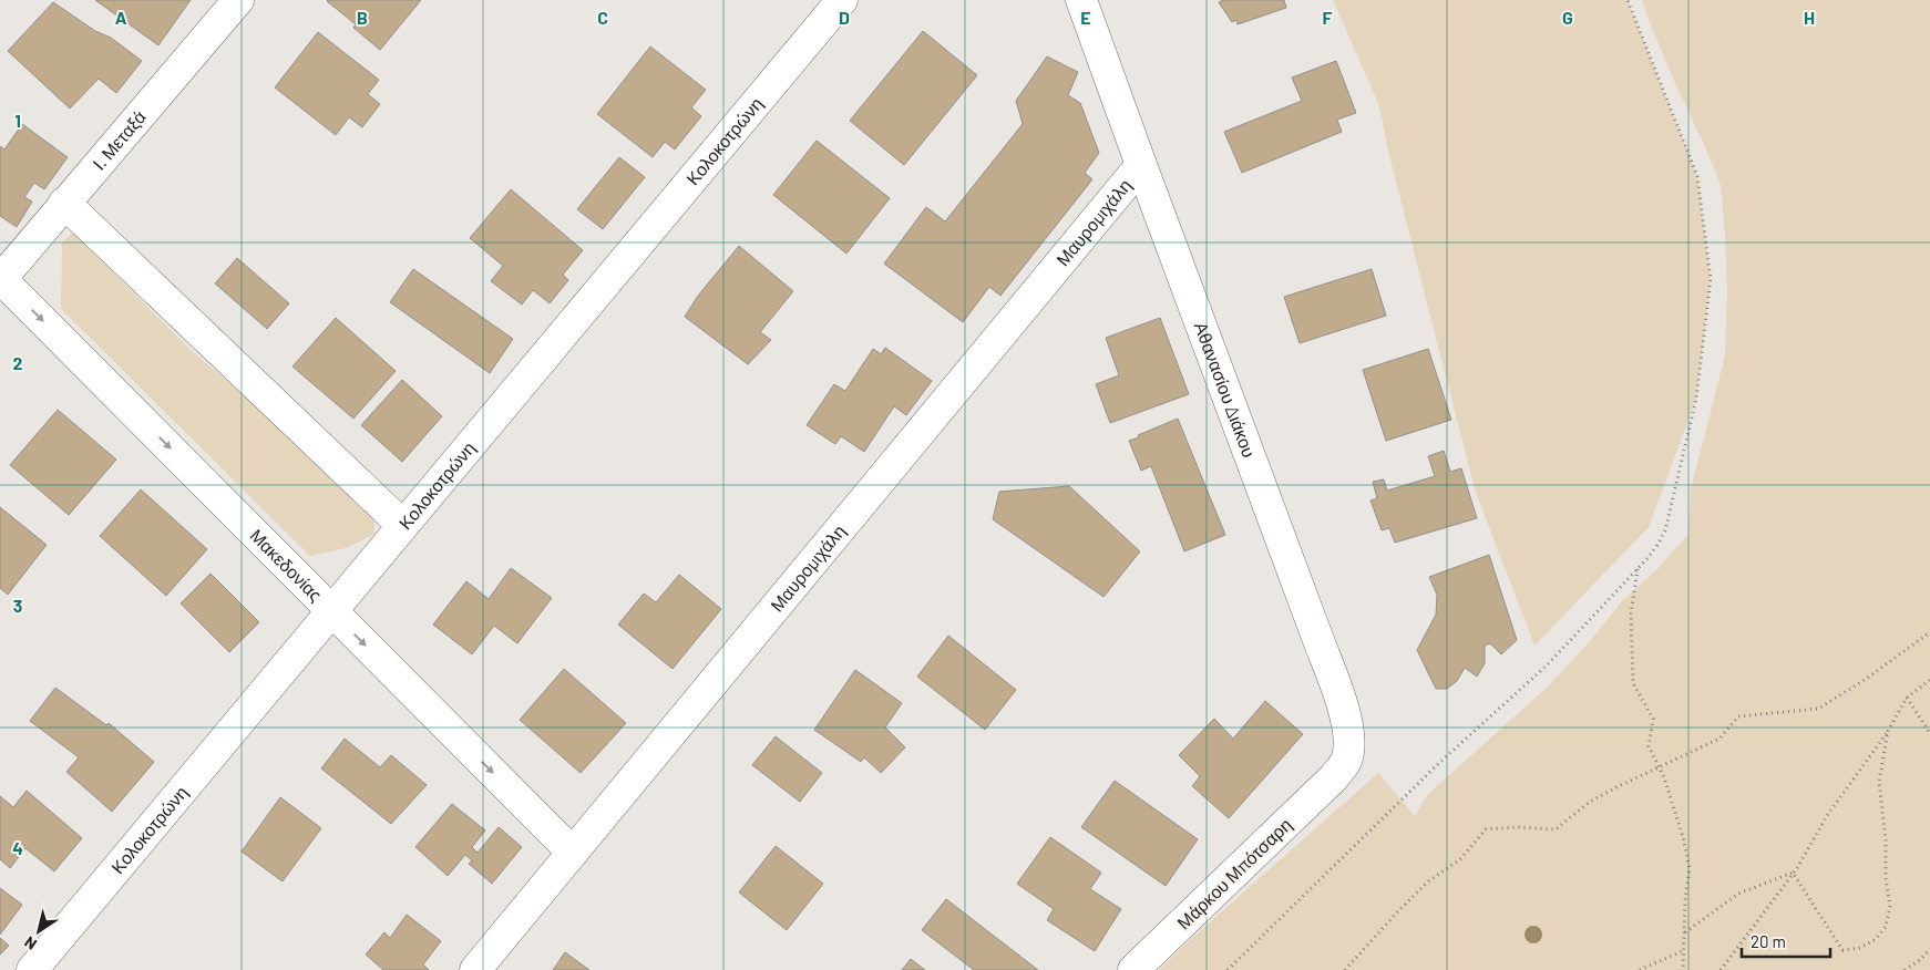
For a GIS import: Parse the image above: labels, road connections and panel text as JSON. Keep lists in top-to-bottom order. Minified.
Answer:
{"streets":{"street":["Ι. Μεταξά","Κολοκοτρώνη","Μαυρομιχάλη","Αθανασίου Διάκου","Μακεδονίας","Μάρκου Μπότσαρη"]},"crossings":[["Ι. Μεταξά","Μακεδονίας"],["Κολοκοτρώνη","Μακεδονίας"],["Μαυρομιχάλη","Αθανασίου Διάκου"],["Μαυρομιχάλη","Μακεδονίας"],["Αθανασίου Διάκου","Μάρκου Μπότσαρη"]],"scale_bar":"20 m","north":"bottom left","grid":{"columns":["A","B","C","D","E","F","G","H"],"rows":["1","2","3","4"]}}
